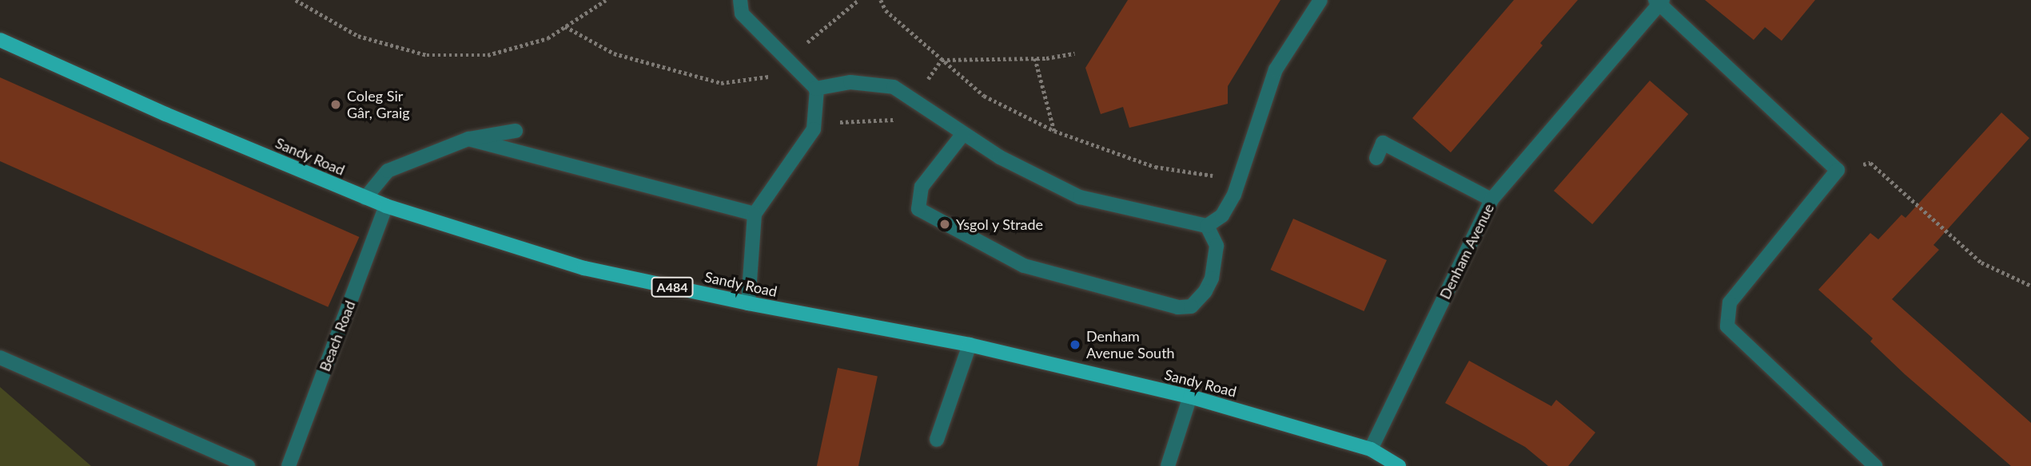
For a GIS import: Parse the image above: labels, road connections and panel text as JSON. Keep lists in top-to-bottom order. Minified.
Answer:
{"streets":{"main road":["Sandy Road","A484"],"street":["Denham Avenue","Beach Road"]},"crossings":[["Sandy Road","Denham Avenue"],["Sandy Road","Beach Road"]],"places":["Coleg Sir Gâr, Graig","Ysgol y Strade","Denham Avenue South"]}
